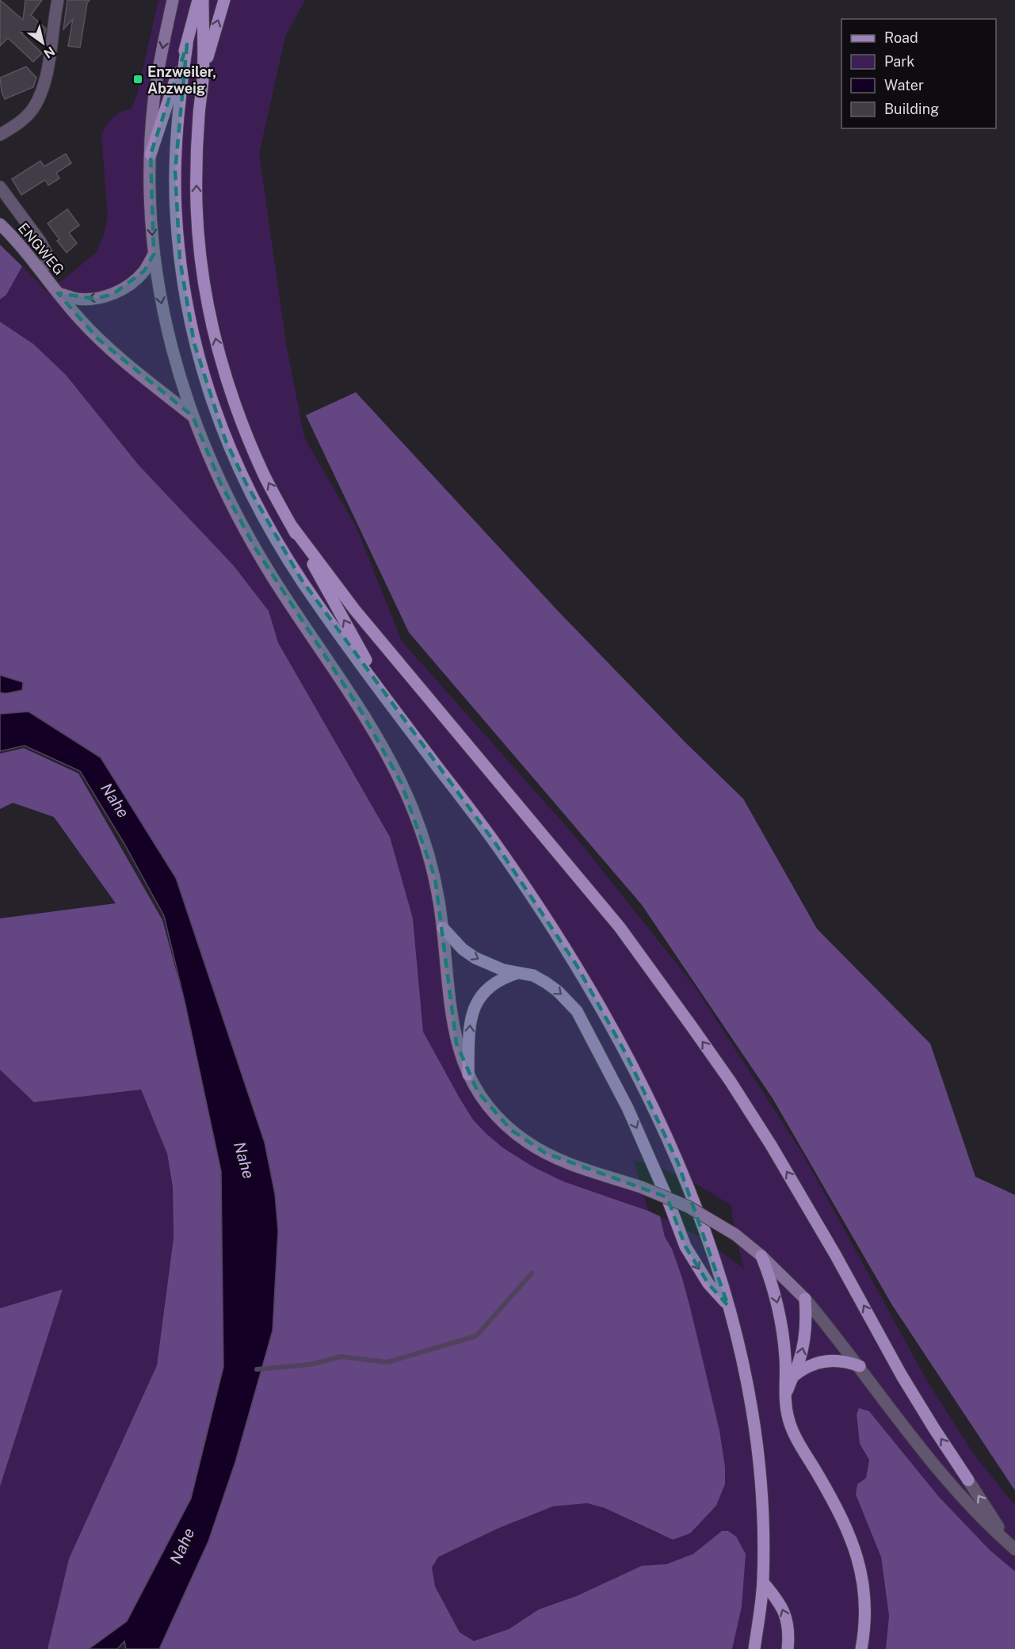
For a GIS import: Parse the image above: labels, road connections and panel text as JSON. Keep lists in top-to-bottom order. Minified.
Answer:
{"streets":{"main road":["ENGWEG"]},"water":["Nahe"],"places":{"transit":["Enzweiler, Abzweig"]},"legend":["Road","Park","Water","Building"],"north":"bottom right"}
